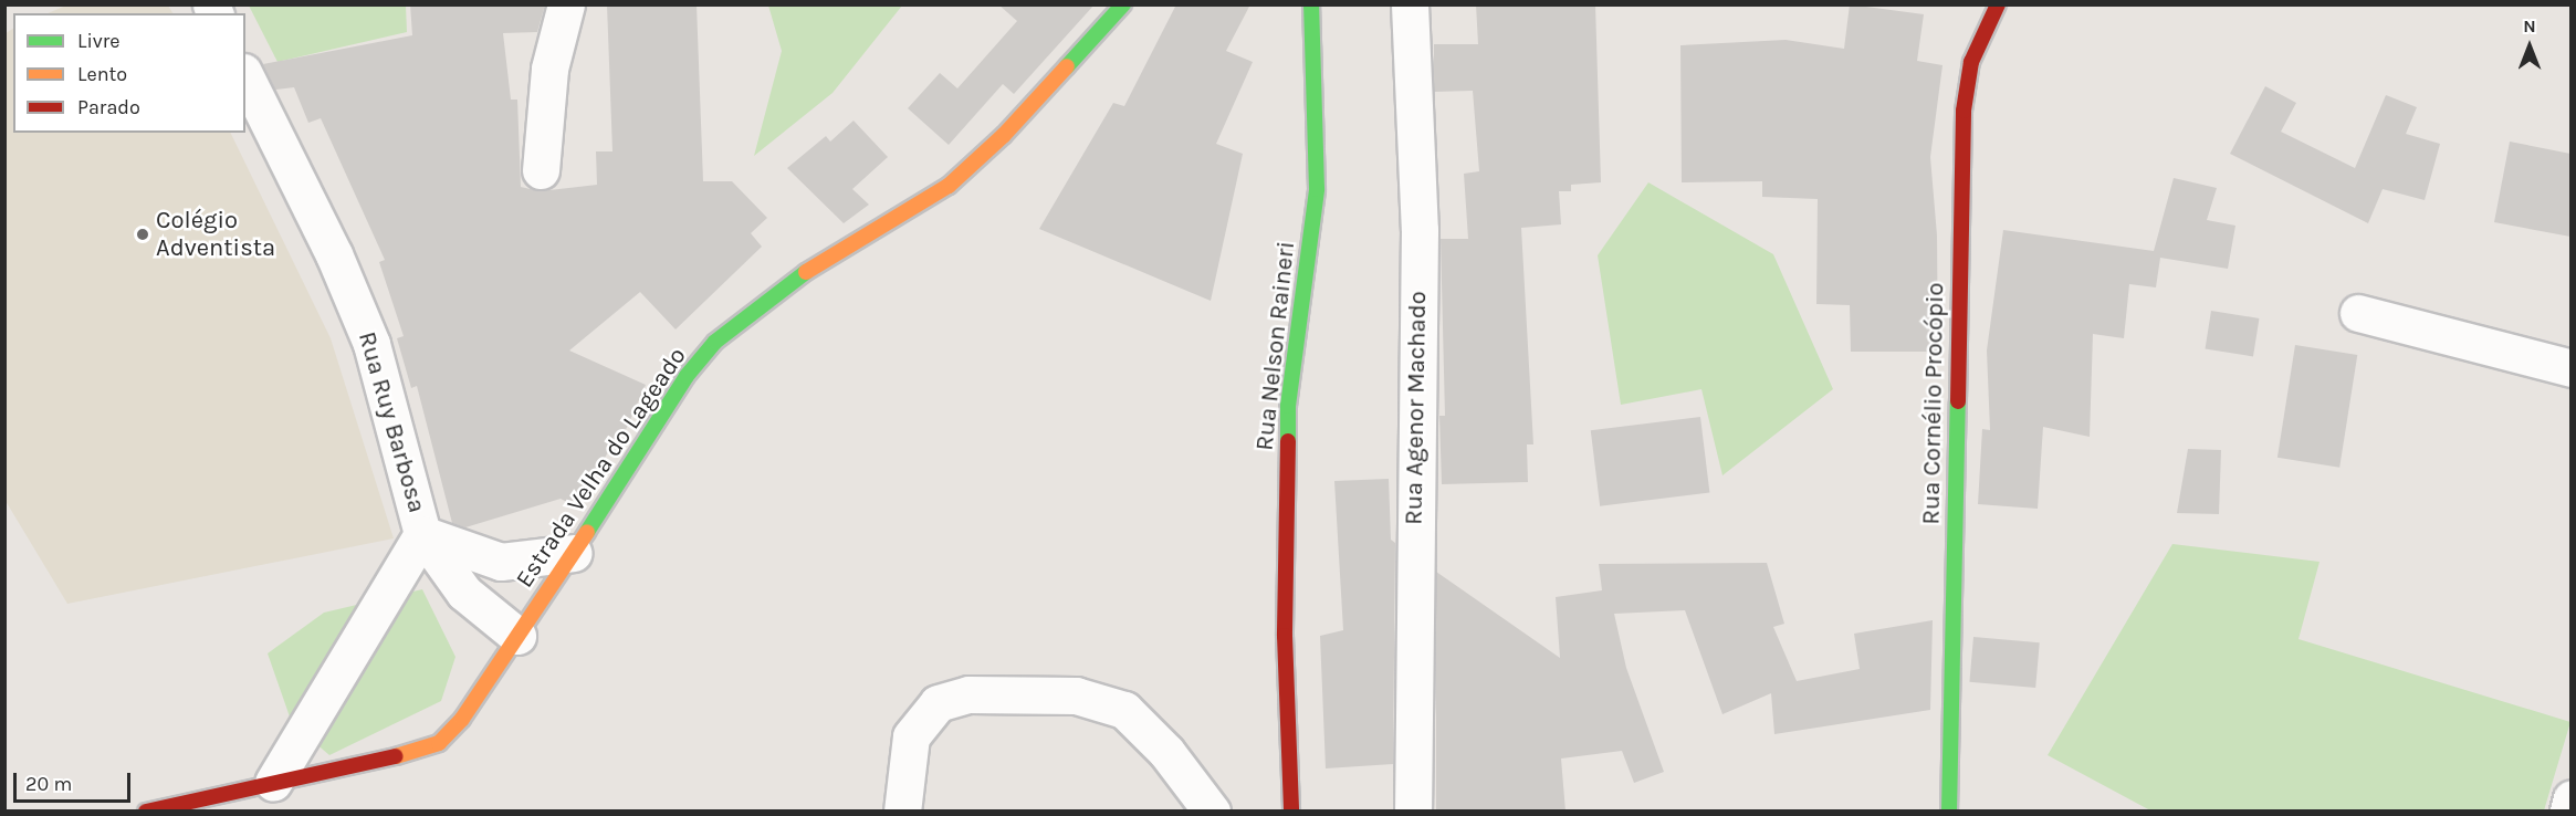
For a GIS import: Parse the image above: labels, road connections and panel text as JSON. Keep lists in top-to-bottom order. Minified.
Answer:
{"streets":{"street":["Rua Nelson Raineri","Rua Cornélio Procópio","Rua Agenor Machado","Rua Ruy Barbosa","Estrada Velha do Lageado"]},"crossings":[["Rua Ruy Barbosa","Estrada Velha do Lageado"]],"places":["Colégio Adventista"],"legend":["Livre","Lento","Parado"],"scale_bar":"20 m","north":"top"}
